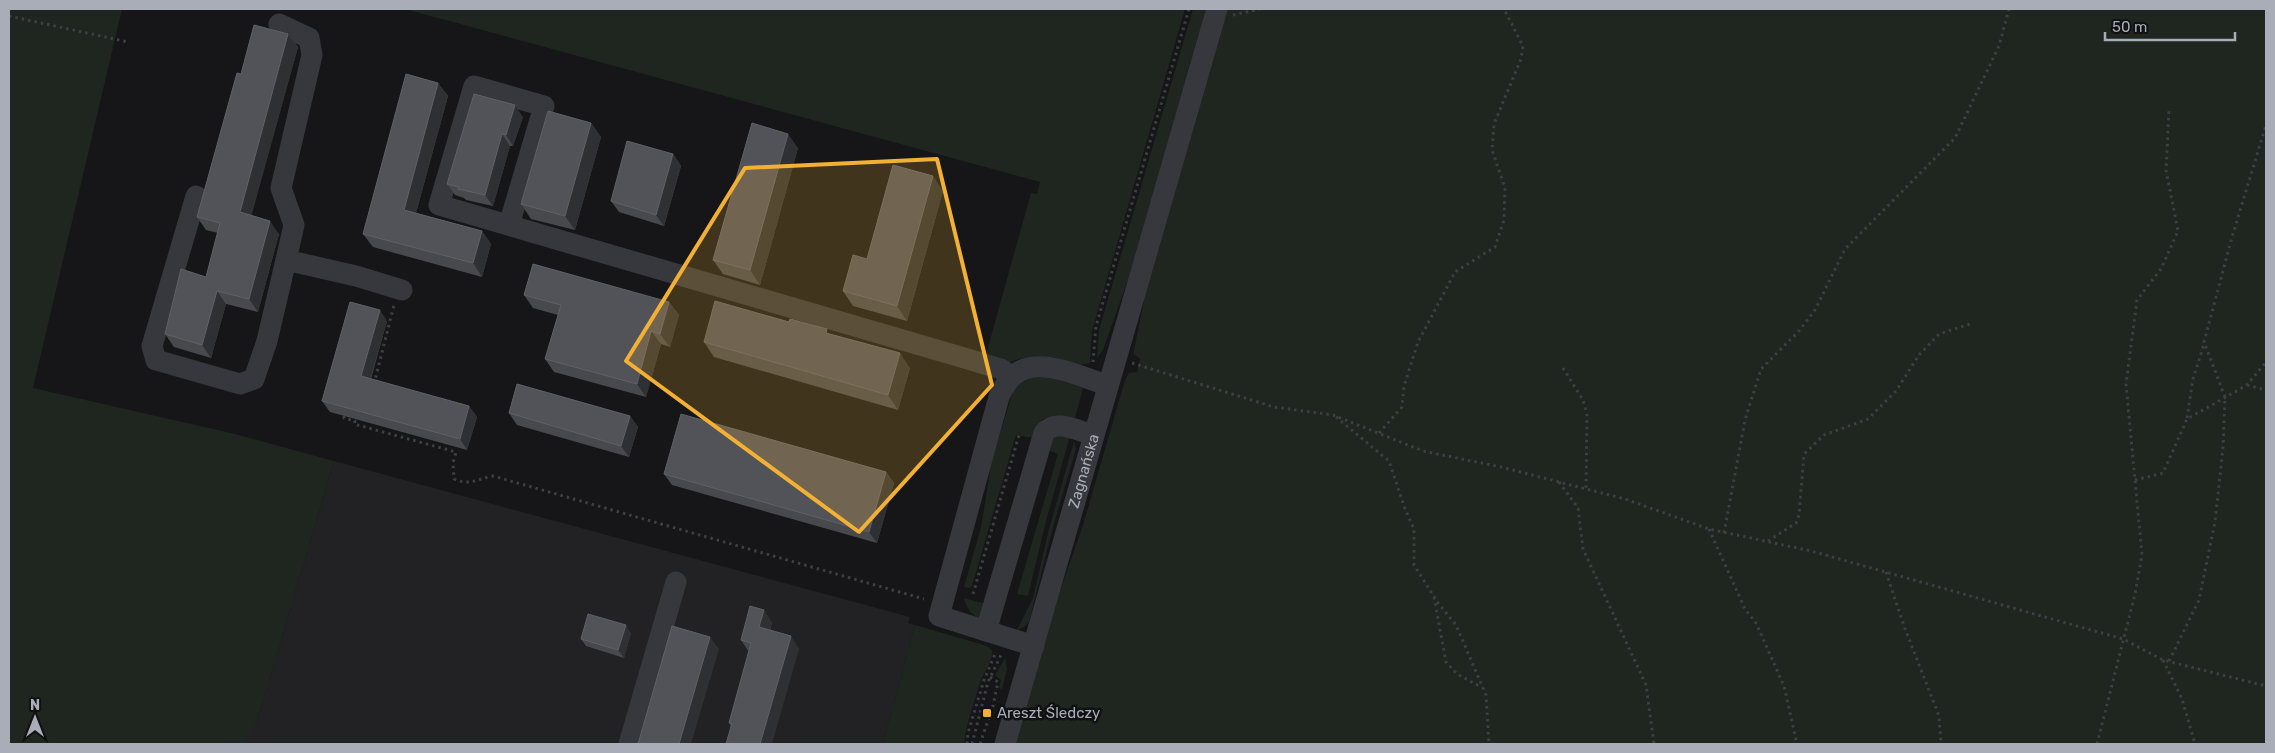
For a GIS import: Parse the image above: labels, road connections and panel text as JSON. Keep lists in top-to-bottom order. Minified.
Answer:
{"streets":{"street":["Zagnańska"]},"places":{"transit":["Areszt Śledczy"]},"scale_bar":"50 m","north":"top"}
